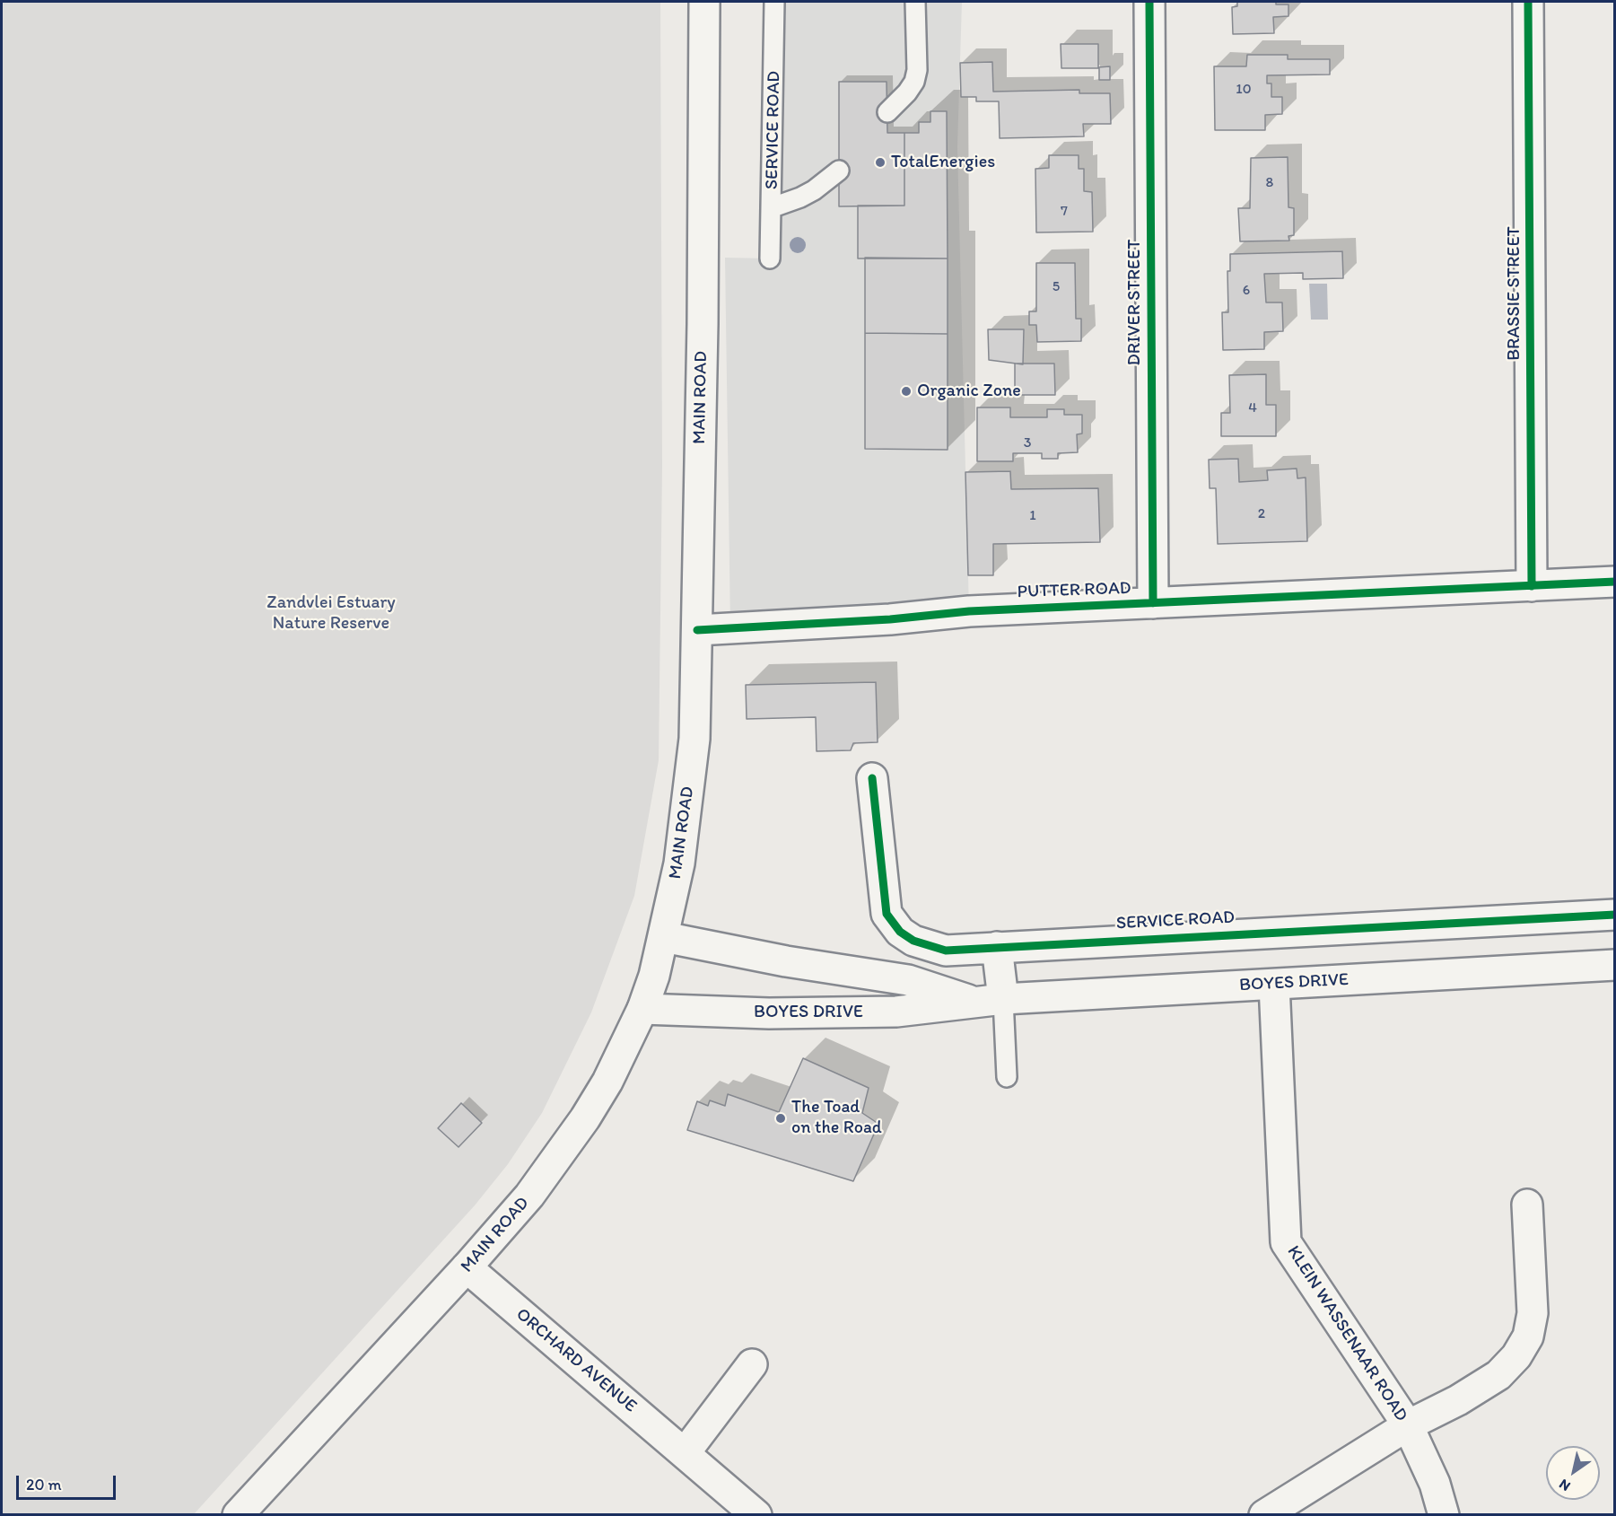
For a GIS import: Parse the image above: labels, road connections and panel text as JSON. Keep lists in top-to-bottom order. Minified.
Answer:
{"streets":{"street":["SERVICE ROAD","BRASSIE STREET","DRIVER STREET","MAIN ROAD","PUTTER ROAD","BOYES DRIVE","KLEIN WASSENAAR ROAD","ORCHARD AVENUE"]},"crossings":[["BRASSIE STREET","PUTTER ROAD"],["DRIVER STREET","PUTTER ROAD"],["MAIN ROAD","PUTTER ROAD"],["MAIN ROAD","BOYES DRIVE"],["MAIN ROAD","ORCHARD AVENUE"],["BOYES DRIVE","KLEIN WASSENAAR ROAD"]],"parks":["Zandvlei Estuary Nature Reserve"],"places":["TotalEnergies","Organic Zone","The Toad on the Road"],"house_numbers":["10","8","7","5","6","4","3","2","1"],"scale_bar":"20 m","north":"bottom left"}
